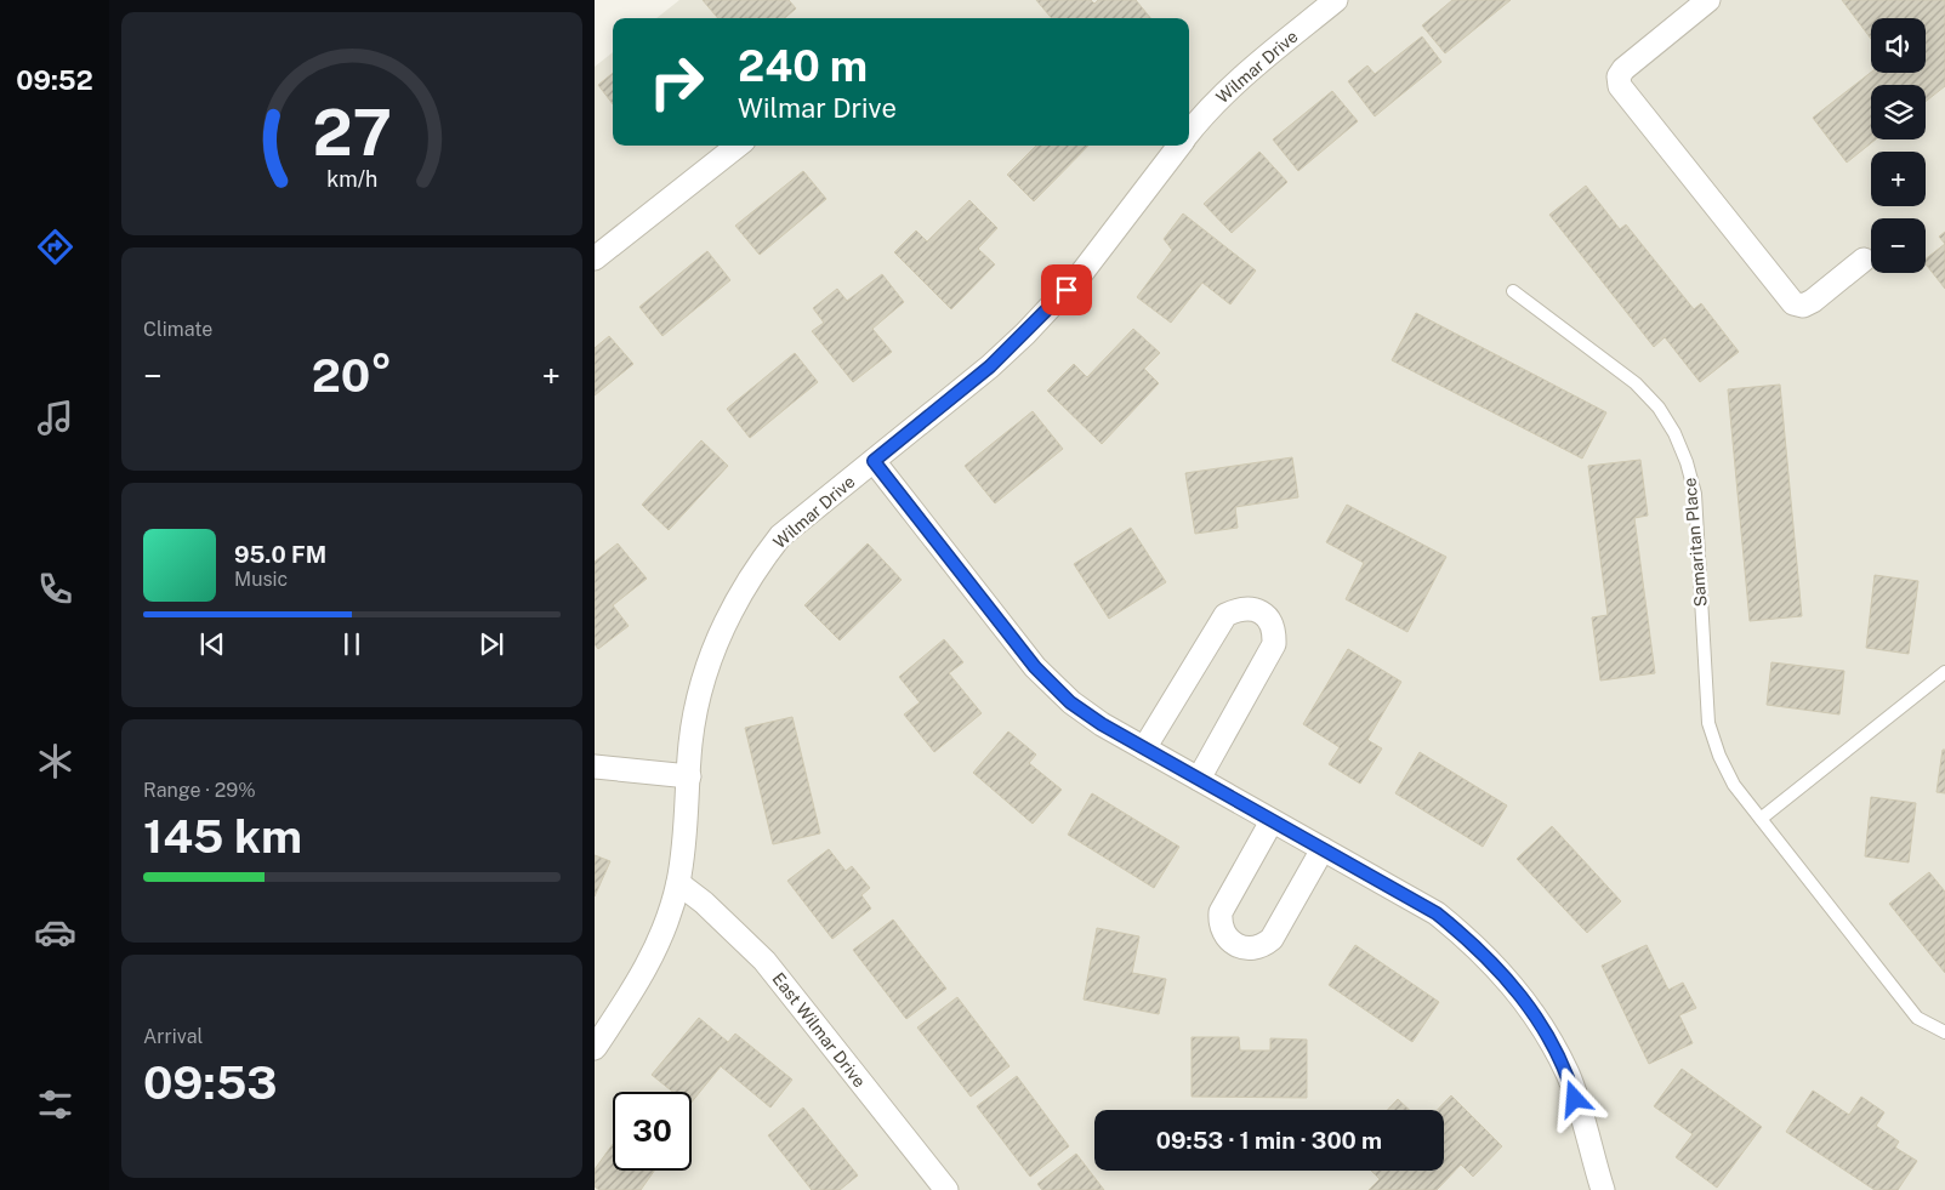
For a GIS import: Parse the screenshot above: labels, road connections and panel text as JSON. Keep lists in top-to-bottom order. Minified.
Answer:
{"streets":{"street":["Wilmar Drive","East Wilmar Drive"],"lane":["Samaritan Place"]},"crossings":[["Wilmar Drive","East Wilmar Drive"]],"page":{"tabs":"09:52","map_buttons":["+","−"],"turn":["240 m","Wilmar Drive"],"tile":["Climate",["Range · 29%","145 km"],["Arrival","09:53"]],"heat":["−","20°","+"],"song":["95.0 FM","Music"],"limit":"30","trip":"09:53 · 1 min · 300 m","gauge":["27","km/h"]}}
